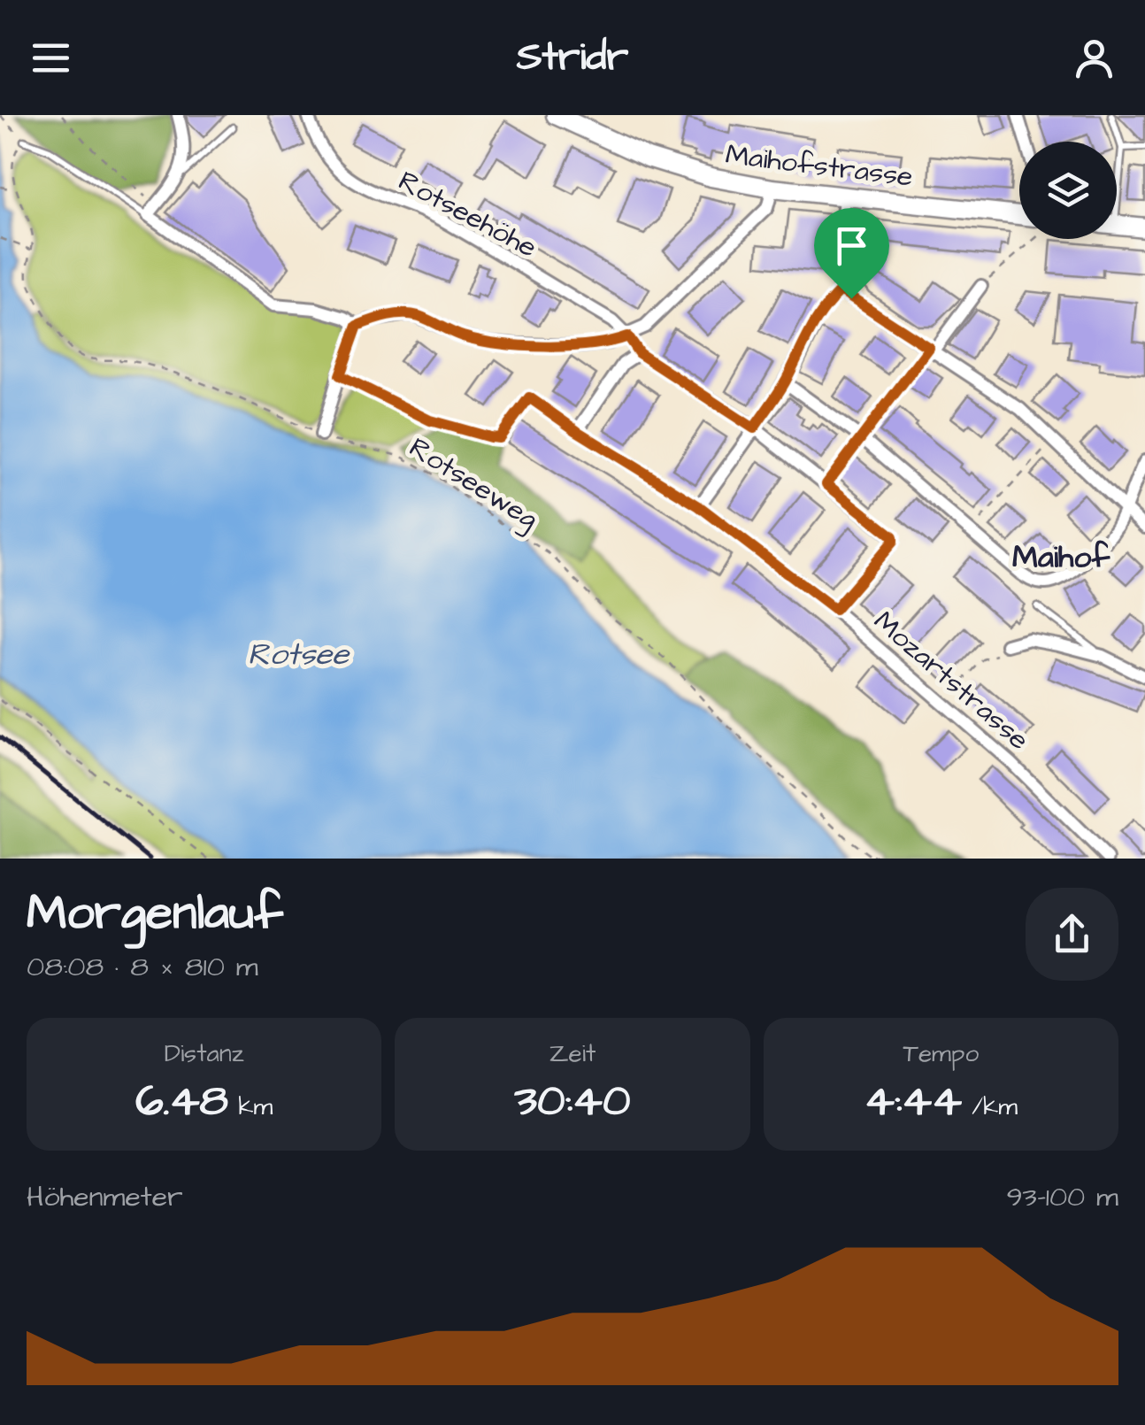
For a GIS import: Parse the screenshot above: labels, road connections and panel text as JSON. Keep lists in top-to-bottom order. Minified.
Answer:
{"streets":{"main road":["Maihofstrasse"],"street":["Rotseehöhe","Mozartstrasse"],"path":["Rotseeweg"]},"districts":["Maihof"],"water":["Rotsee"],"page":{"header":"Stridr","heading":["Morgenlauf","08:08 · 8 × 810 m"],"stats":[["Distanz","6.48 km"],["Zeit","30:40"],["Tempo","4:44 /km"]],"chart":["Höhenmeter","93–100 m"]}}
